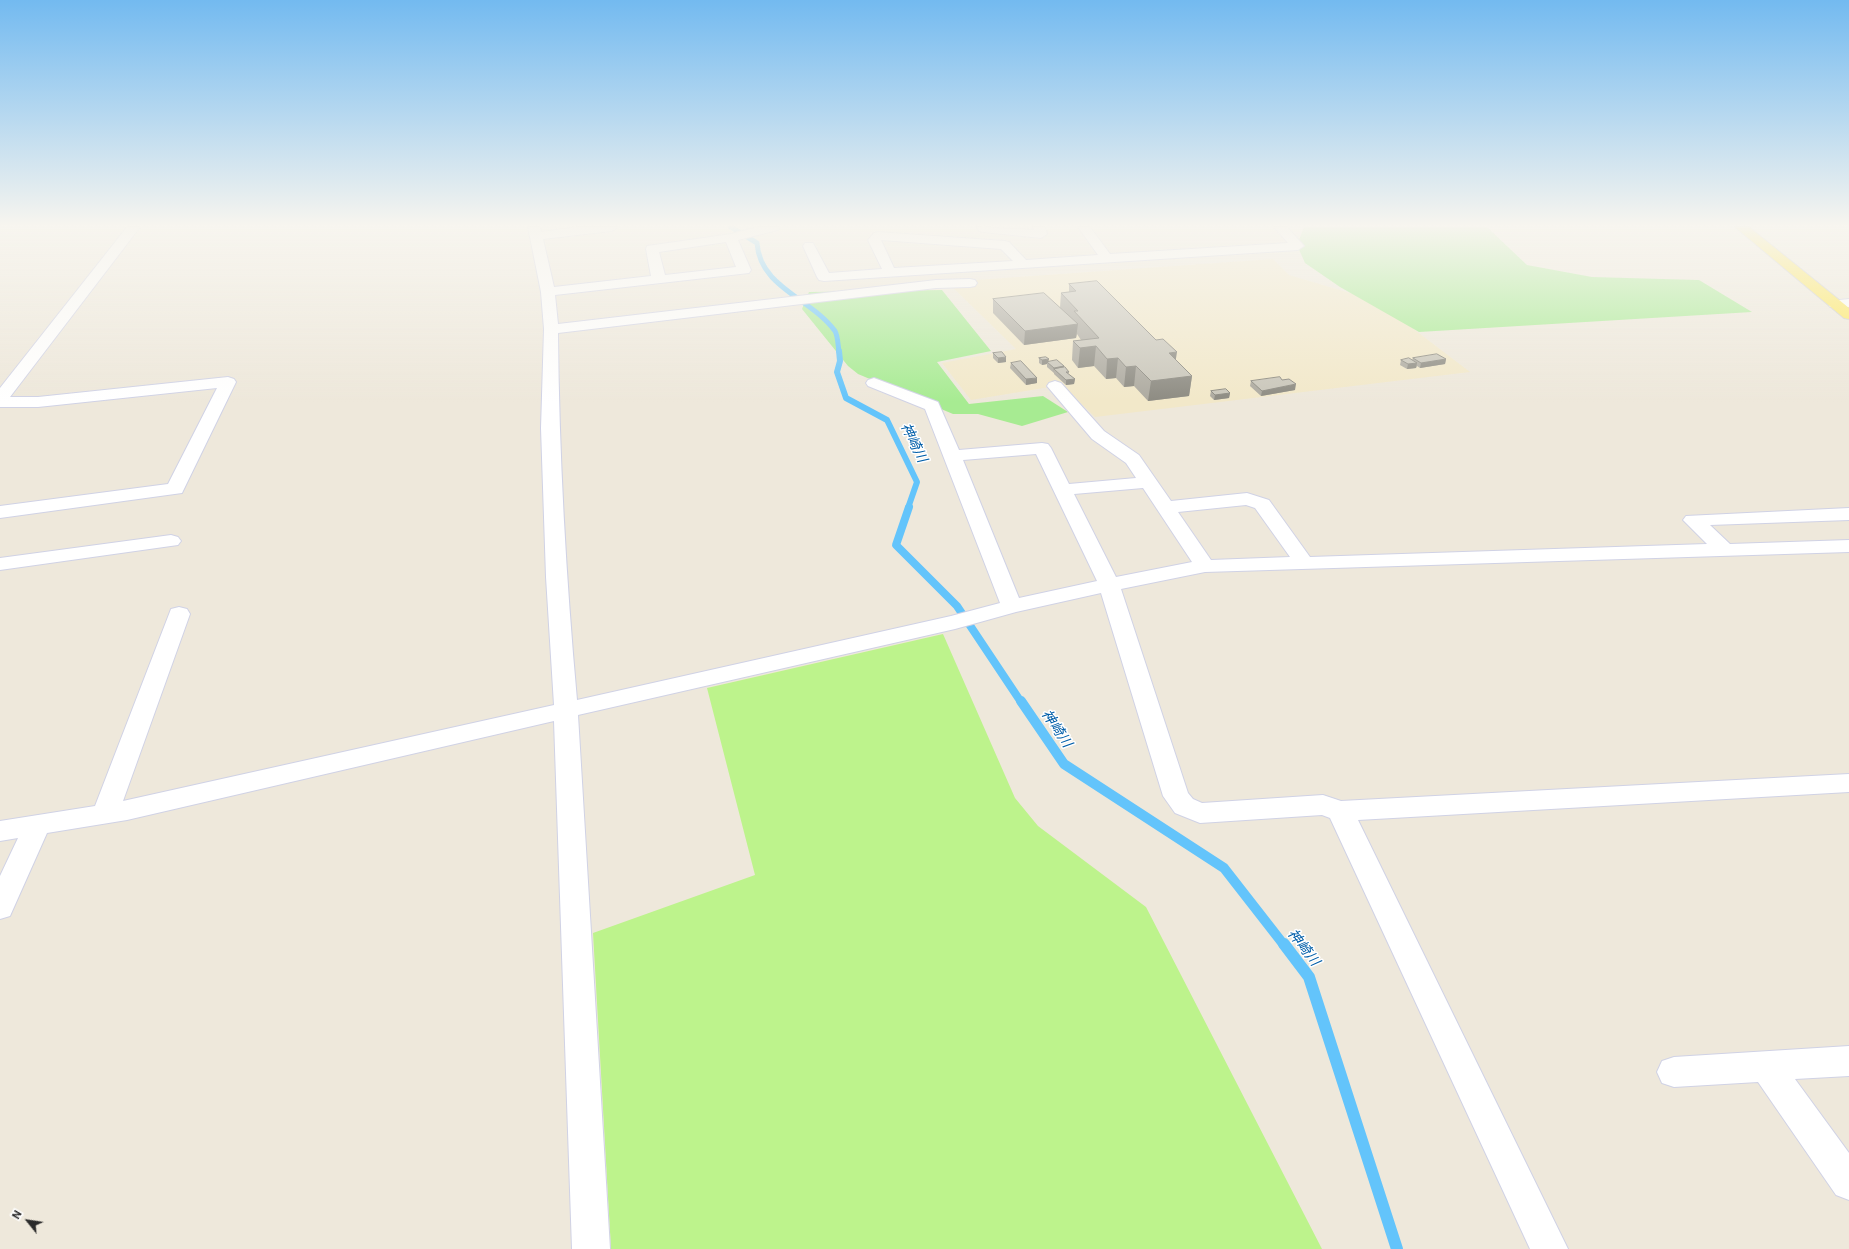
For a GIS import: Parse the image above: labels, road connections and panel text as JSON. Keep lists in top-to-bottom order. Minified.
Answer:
{"water":["神崎川"],"north":"top left"}
